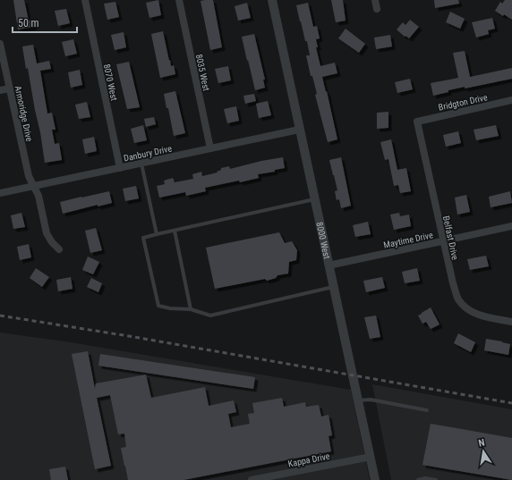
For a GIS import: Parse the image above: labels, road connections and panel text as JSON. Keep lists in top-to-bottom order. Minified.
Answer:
{"streets":{"street":["8035 West","8070 West","Bridgton Drive","Armoridge Drive","Danbury Drive","Belfast Drive","Maytime Drive","8000 West","Kappa Drive"]},"crossings":[["8035 West","Danbury Drive"],["8070 West","Danbury Drive"],["Bridgton Drive","Belfast Drive"],["Armoridge Drive","Danbury Drive"],["Danbury Drive","8000 West"],["Belfast Drive","Maytime Drive"],["Maytime Drive","8000 West"],["8000 West","Kappa Drive"]],"scale_bar":"50 m","north":"top"}
